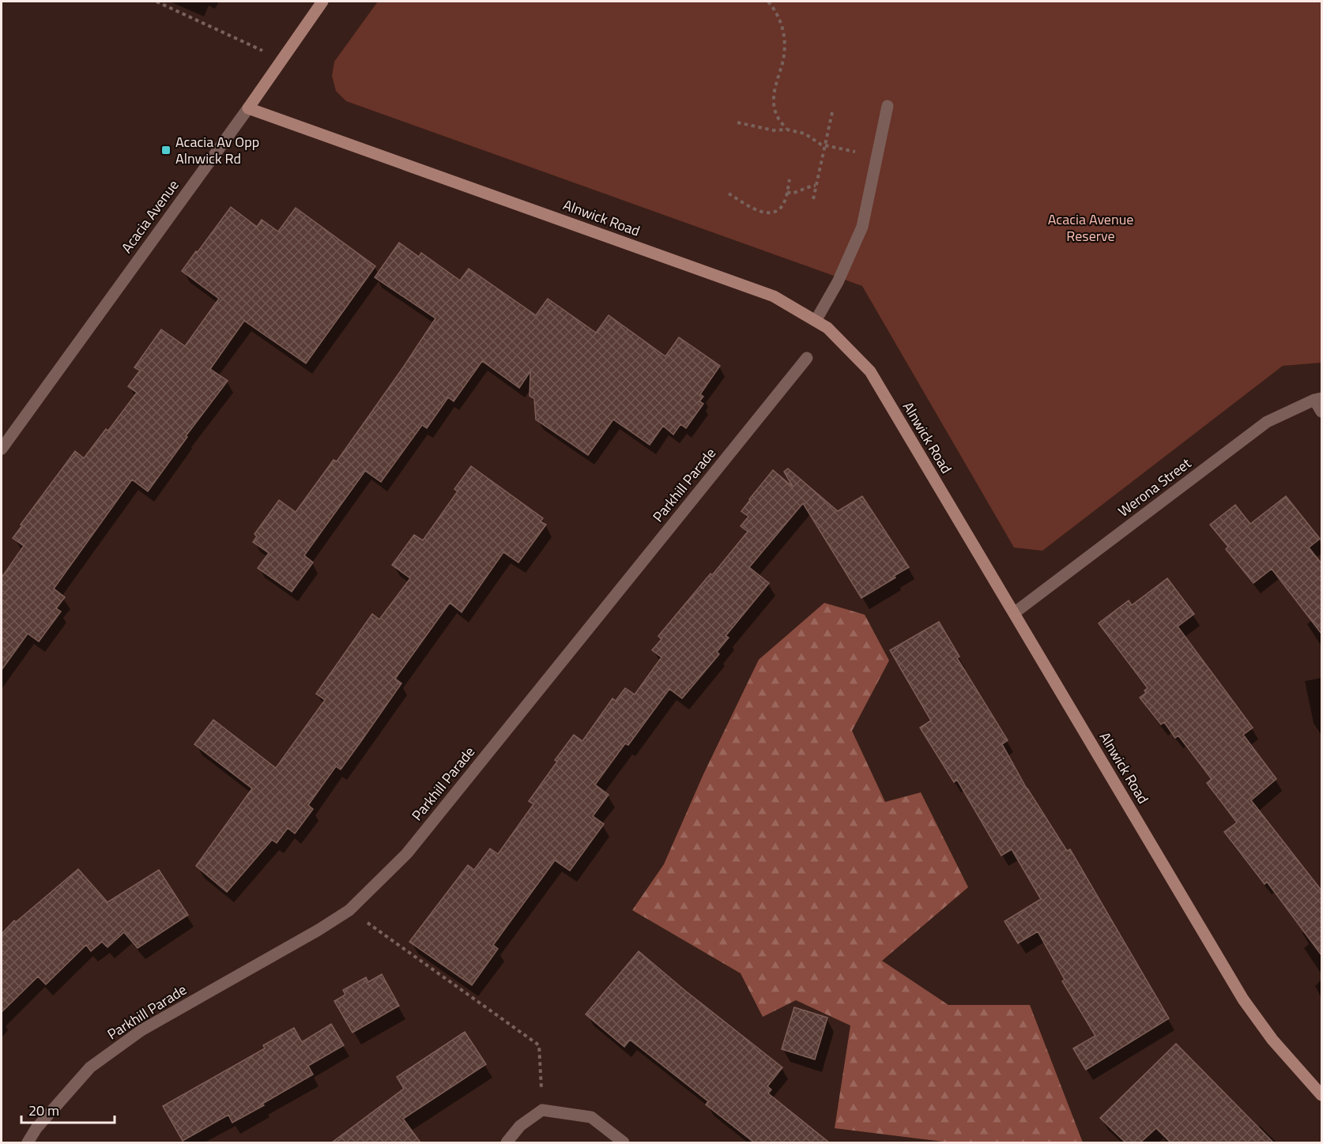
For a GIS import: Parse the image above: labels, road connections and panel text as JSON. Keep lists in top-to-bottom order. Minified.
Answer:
{"streets":{"street":["Acacia Avenue","Alnwick Road","Parkhill Parade","Werona Street"]},"crossings":[["Acacia Avenue","Alnwick Road"],["Alnwick Road","Werona Street"]],"parks":["Acacia Avenue Reserve"],"places":{"transit":["Acacia Av Opp Alnwick Rd"]},"scale_bar":"20 m"}
